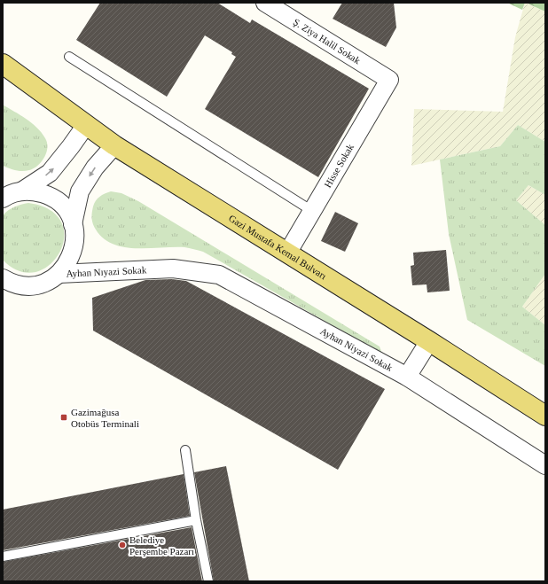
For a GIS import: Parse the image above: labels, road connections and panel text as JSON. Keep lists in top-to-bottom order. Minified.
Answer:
{"streets":{"main road":["Gazi Mustafa Kemal Bulvarı"],"street":["Ş. Ziya Halil Sokak","Hisse Sokak","Ayhan Nıyazi Sokak","Ayhan Niyazi Sokak"]},"crossings":[["Ş. Ziya Halil Sokak","Hisse Sokak"],["Hisse Sokak","Gazi Mustafa Kemal Bulvarı"],["Ayhan Nıyazi Sokak","Ayhan Niyazi Sokak"]],"places":{"transit":["Gazimağusa Otobüs Terminali"],"other":["Belediye Perşembe Pazarı"]}}
